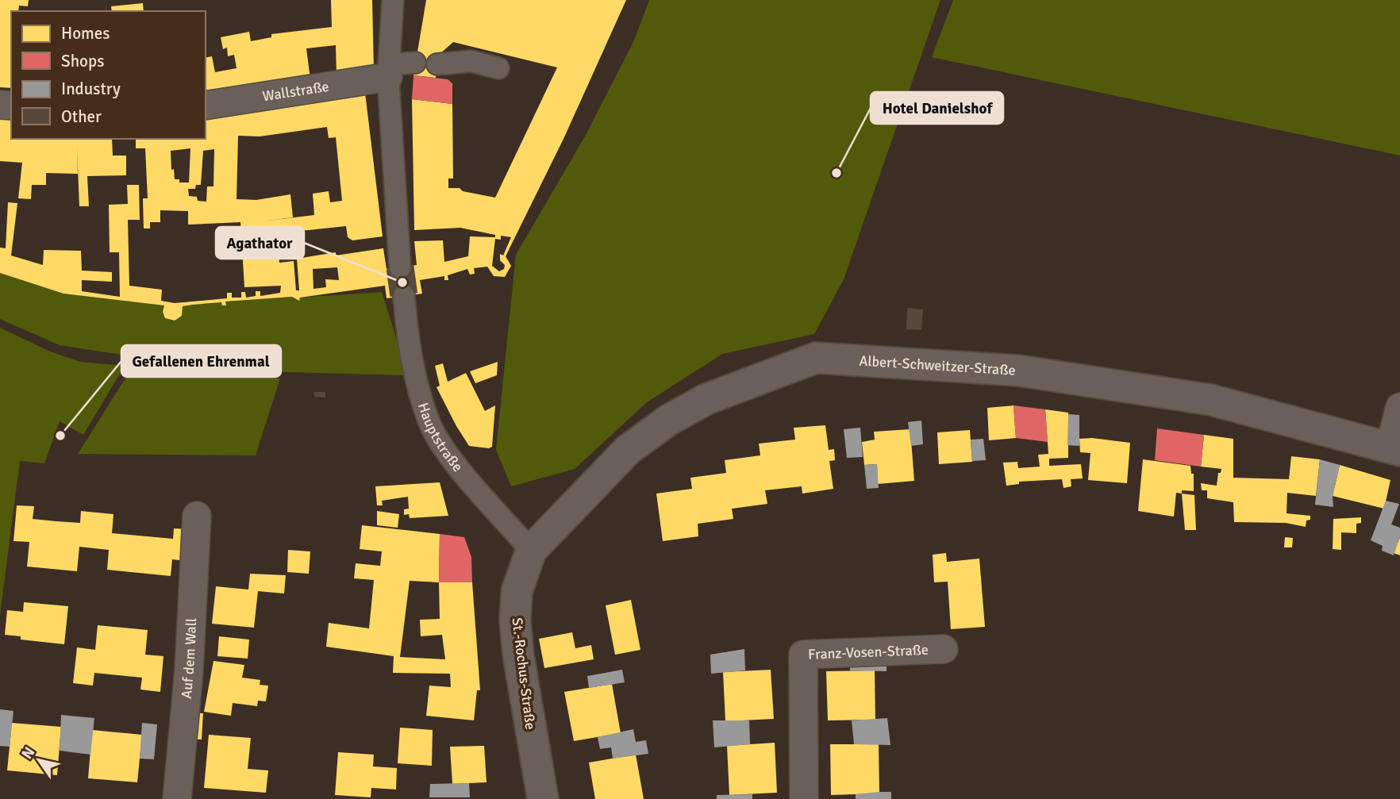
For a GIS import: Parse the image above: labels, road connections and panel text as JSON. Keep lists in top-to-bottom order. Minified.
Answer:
{"streets":{"street":["Wallstraße","Albert-Schweitzer-Straße","Hauptstraße","Franz-Vosen-Straße","Auf dem Wall","St.-Rochus-Straße"]},"crossings":[["Albert-Schweitzer-Straße","Hauptstraße"],["Albert-Schweitzer-Straße","St.-Rochus-Straße"],["Hauptstraße","St.-Rochus-Straße"]],"places":["Hotel Danielshof","Agathator","Gefallenen Ehrenmal"],"legend":["Homes","Shops","Industry","Other"],"north":"top left"}
